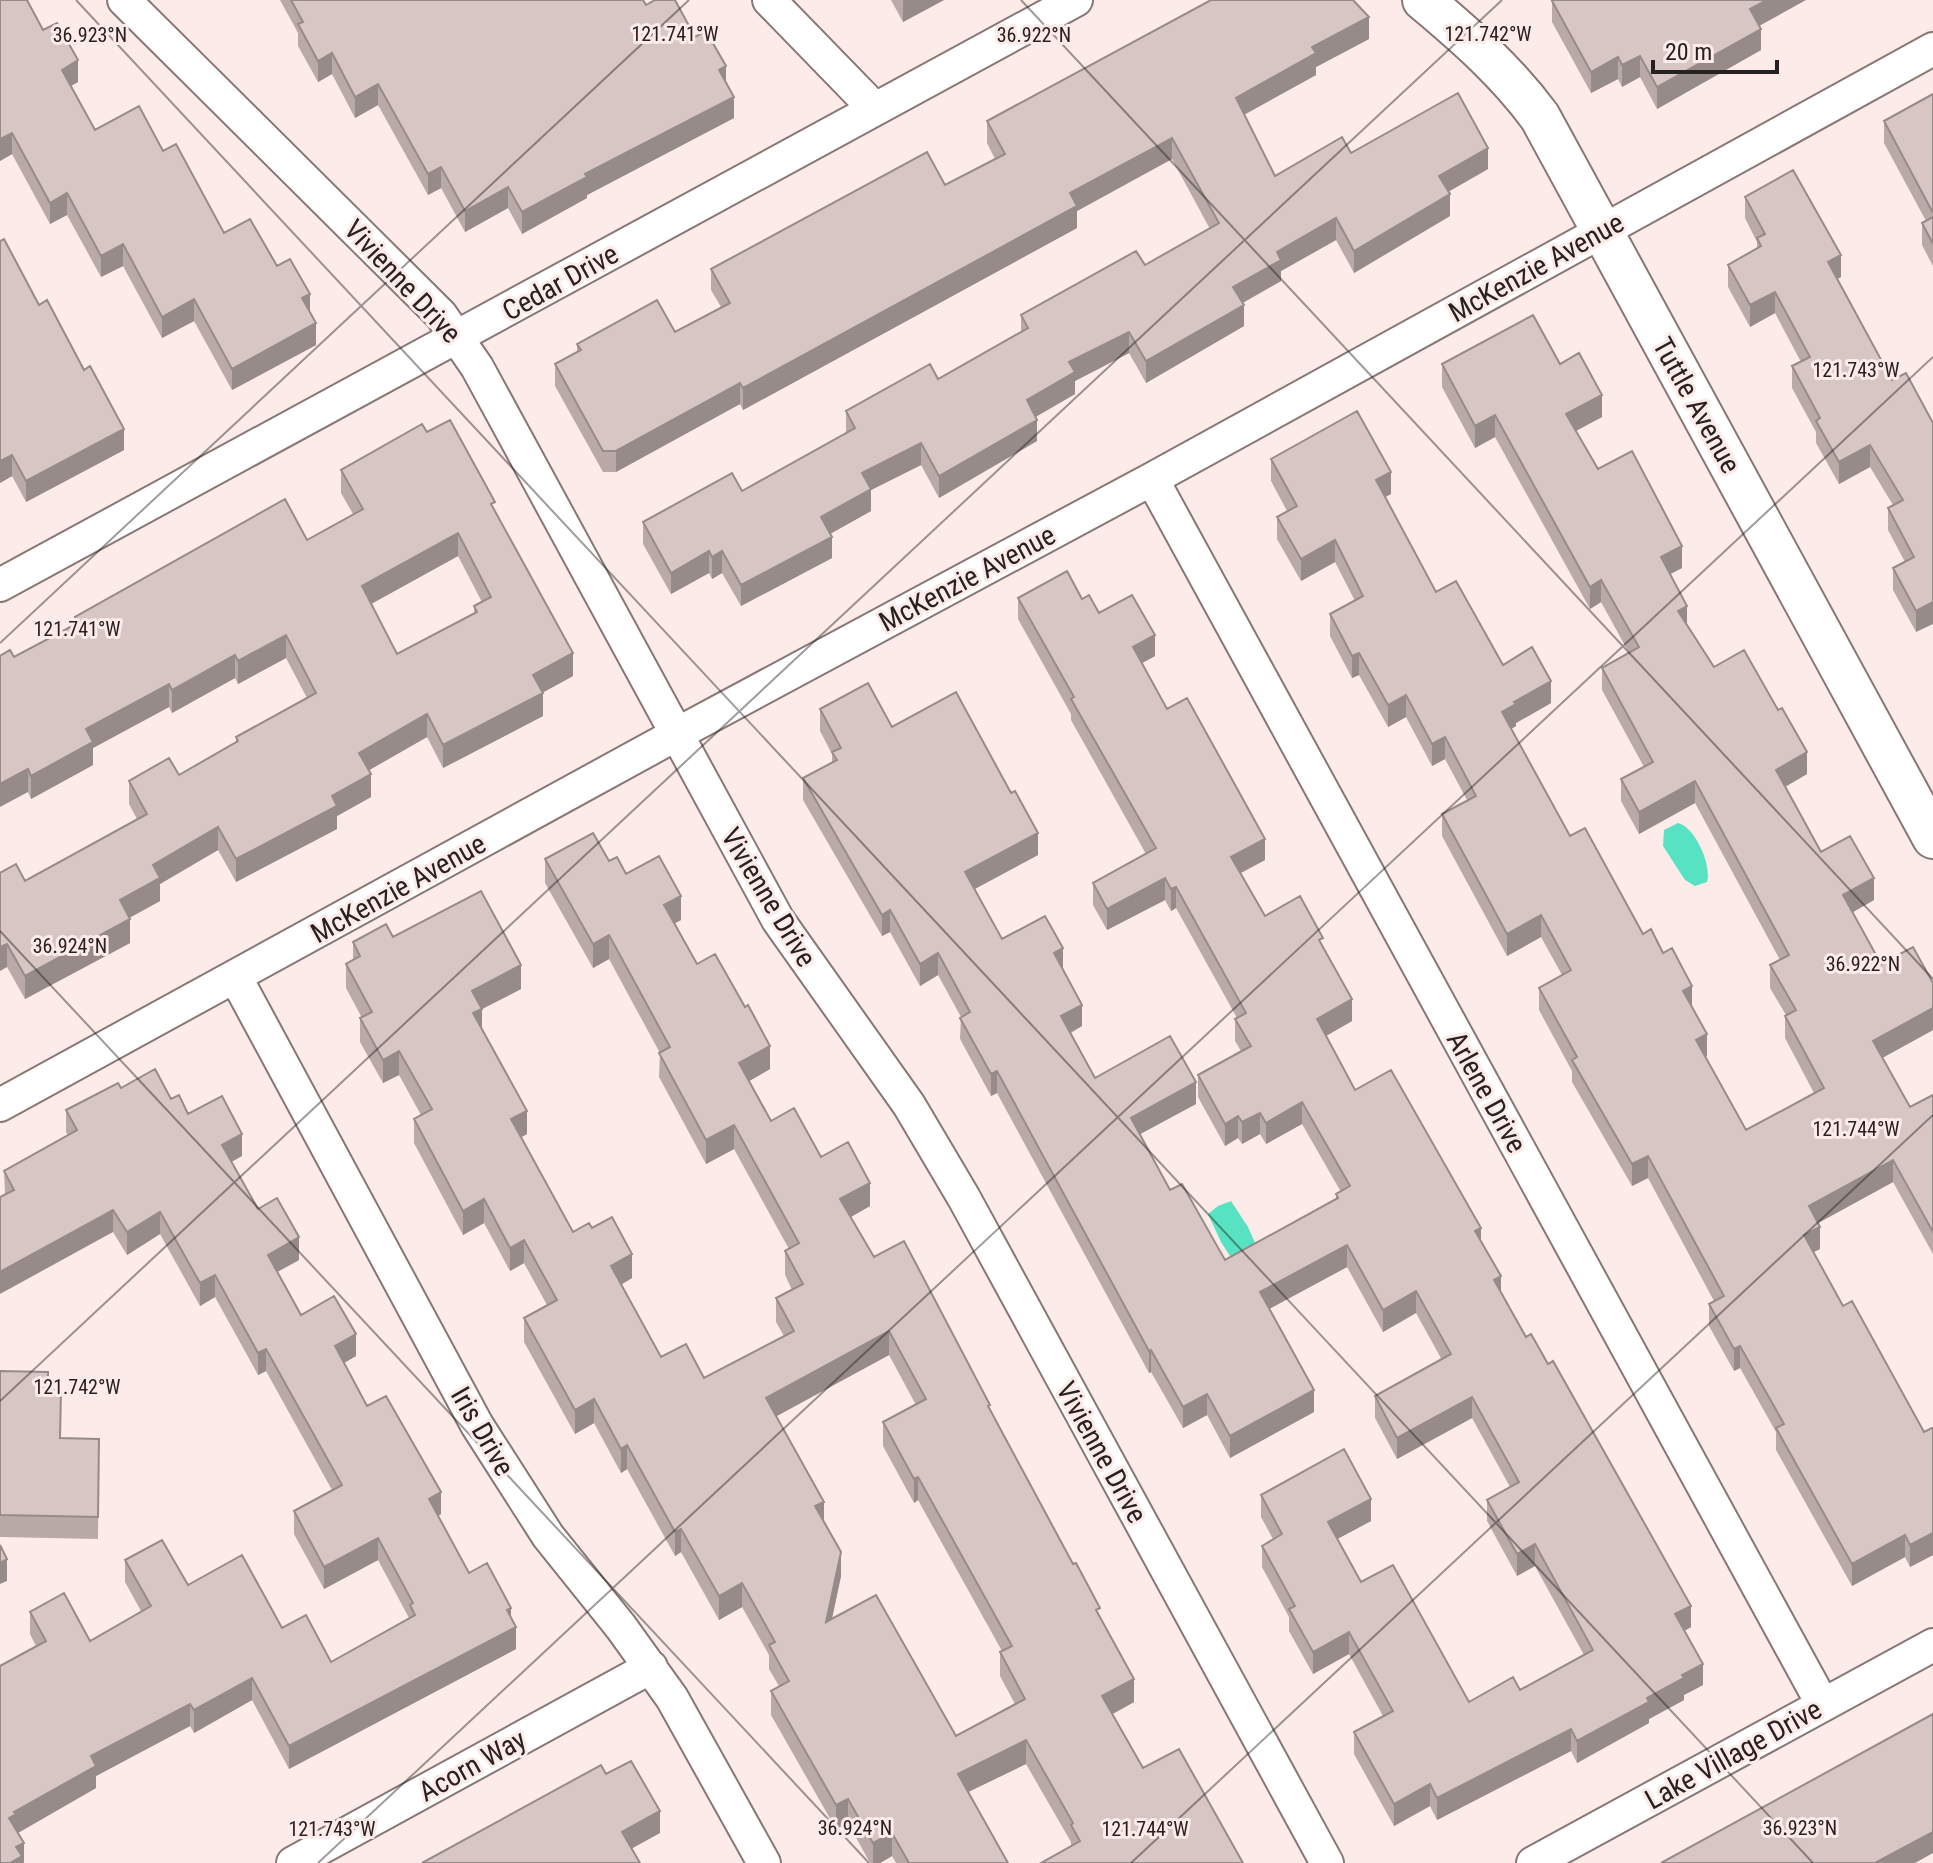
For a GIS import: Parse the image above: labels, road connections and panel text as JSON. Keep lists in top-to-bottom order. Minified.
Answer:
{"streets":{"street":["McKenzie Avenue","Vivienne Drive","Cedar Drive","Tuttle Avenue","Arlene Drive","Iris Drive","Lake Village Drive","Acorn Way"]},"crossings":[["McKenzie Avenue","Vivienne Drive"],["McKenzie Avenue","Tuttle Avenue"],["McKenzie Avenue","Arlene Drive"],["McKenzie Avenue","Iris Drive"],["Vivienne Drive","Cedar Drive"],["Arlene Drive","Lake Village Drive"],["Iris Drive","Acorn Way"]],"scale_bar":"20 m","coordinates":["121.741°W","121.742°W","36.923°N","36.922°N","121.743°W","36.924°N","121.744°W"]}
